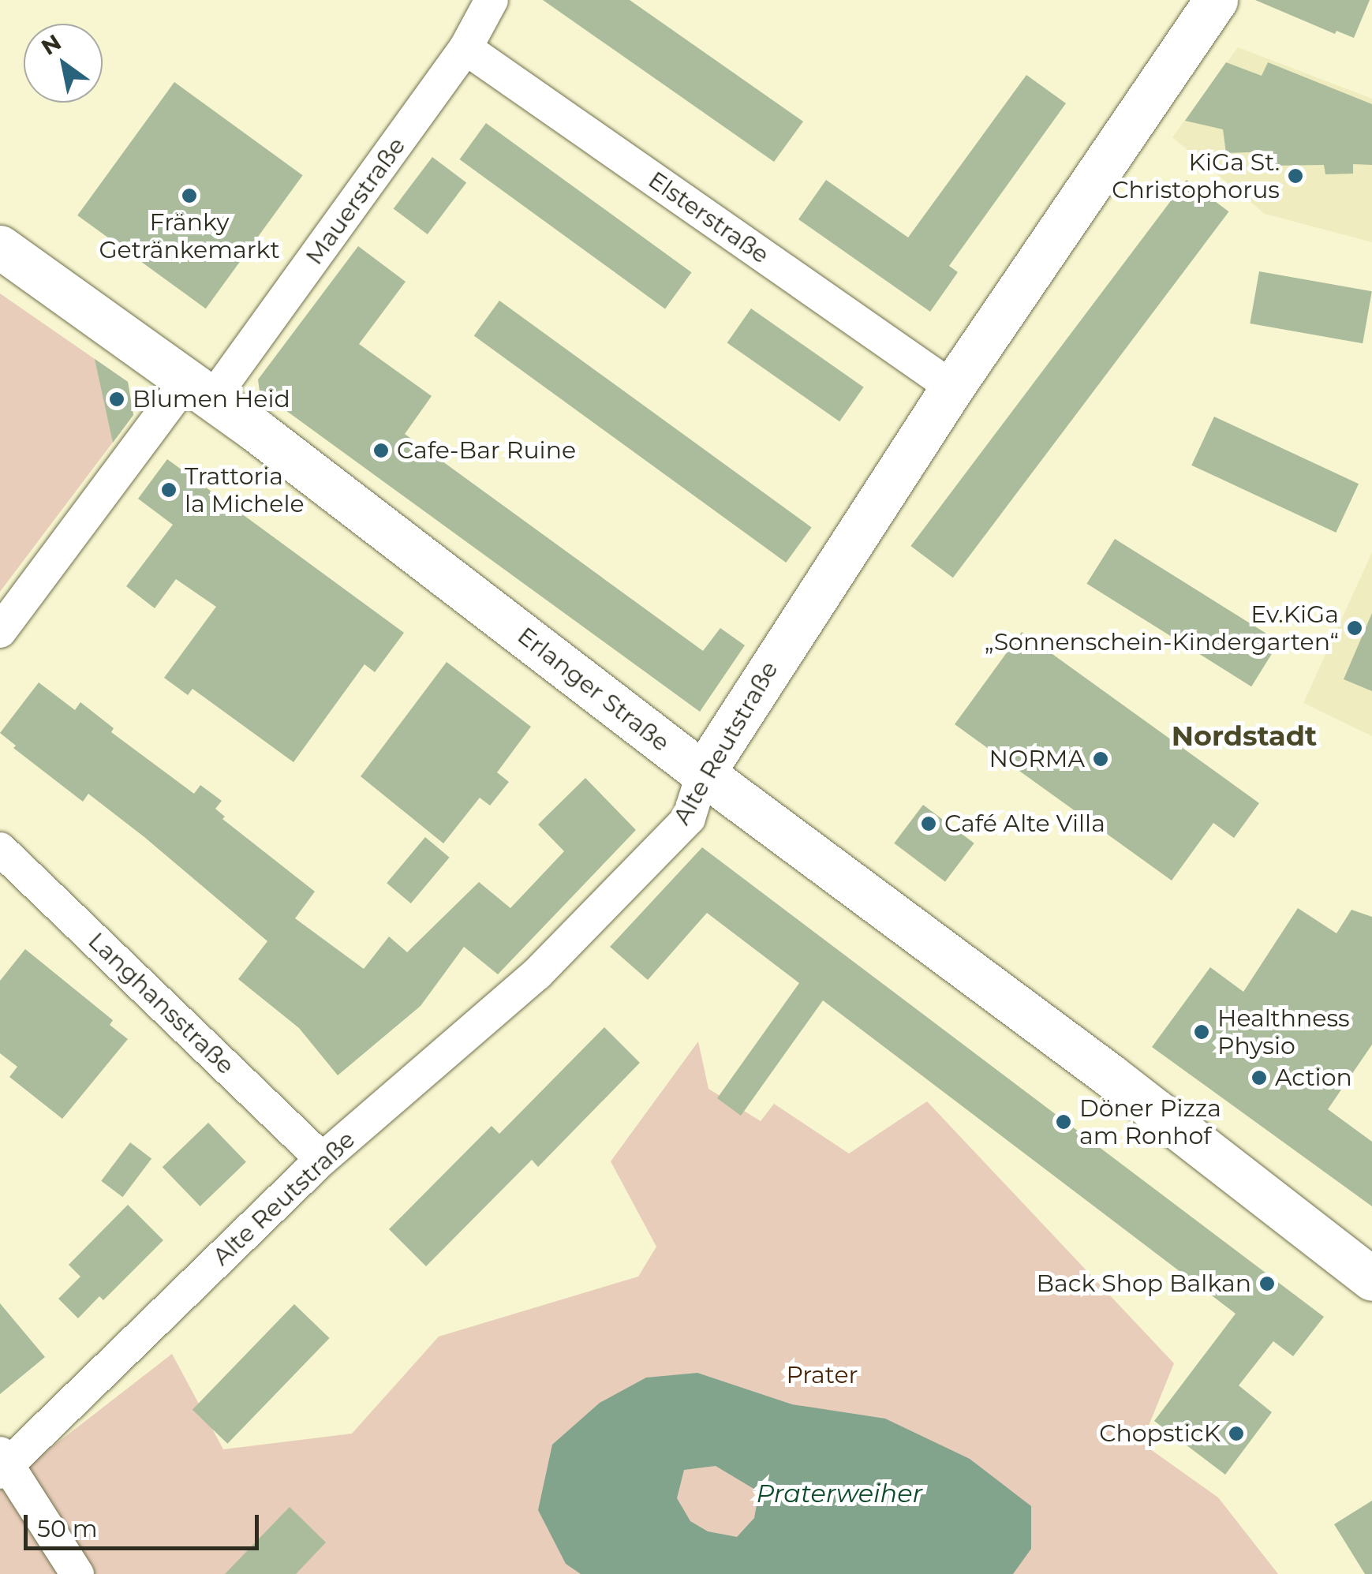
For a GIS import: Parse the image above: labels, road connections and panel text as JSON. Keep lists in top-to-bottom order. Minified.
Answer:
{"streets":{"main road":["Erlanger Straße","Alte Reutstraße"],"street":["Mauerstraße","Elsterstraße","Langhansstraße"]},"crossings":[["Mauerstraße","Elsterstraße"],["Mauerstraße","Erlanger Straße"],["Elsterstraße","Alte Reutstraße"],["Erlanger Straße","Alte Reutstraße"],["Alte Reutstraße","Langhansstraße"]],"districts":["Nordstadt"],"water":["Praterweiher"],"parks":["Prater"],"places":["KiGa St. Christophorus","Fränky Getränkemarkt","Blumen Heid","Cafe-Bar Ruine","Trattoria la Michele","Ev.KiGa „Sonnenschein-Kindergarten“","NORMA","Café Alte Villa","Healthness Physio","Action","Döner Pizza am Ronhof","Back Shop Balkan","ChopsticK"],"scale_bar":"50 m","north":"top left"}
